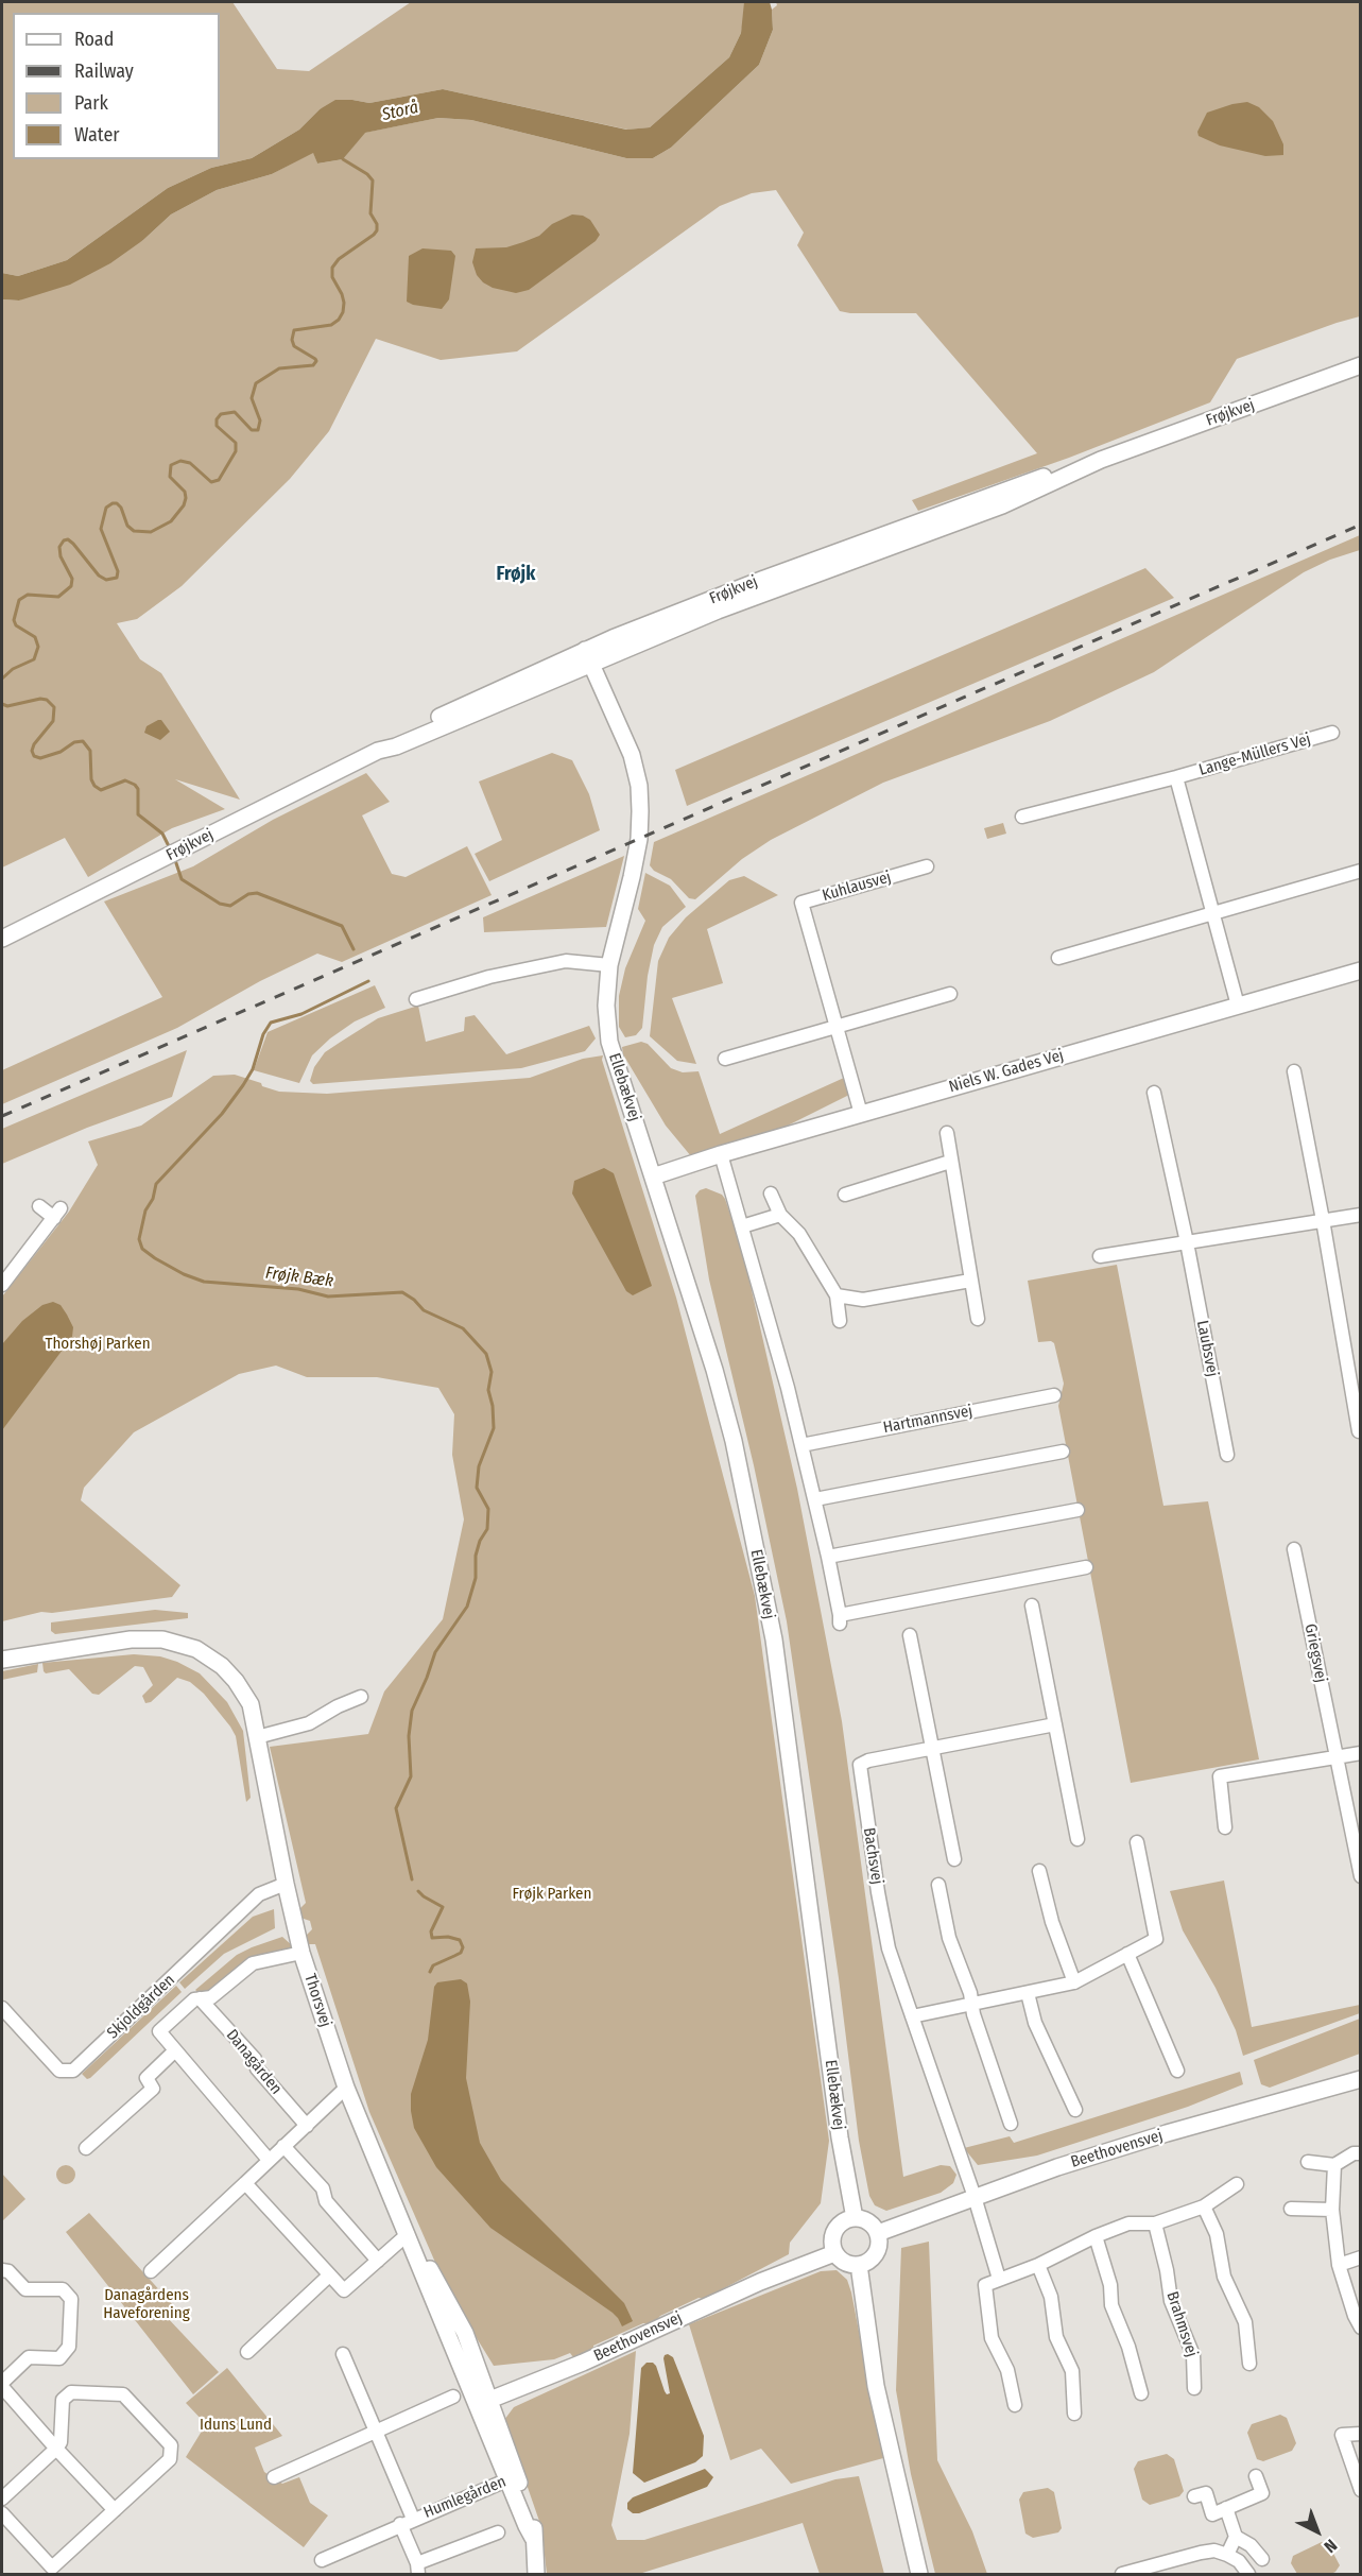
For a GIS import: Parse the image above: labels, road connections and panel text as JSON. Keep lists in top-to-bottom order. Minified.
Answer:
{"streets":{"street":["Frøjkvej","Lange-Müllers Vej","Kuhlausvej","Niels W. Gades Vej","Ellebækvej","Laubsvej","Hartmannsvej","Griegsvej","Bachsvej","Thorsvej","Skjoldgården","Danagården","Beethovensvej","Brahmsvej","Humlegården"]},"crossings":[["Frøjkvej","Ellebækvej"],["Lange-Müllers Vej","Niels W. Gades Vej"],["Kuhlausvej","Niels W. Gades Vej"],["Niels W. Gades Vej","Ellebækvej"],["Ellebækvej","Beethovensvej"],["Bachsvej","Beethovensvej"],["Thorsvej","Skjoldgården"],["Thorsvej","Beethovensvej"],["Thorsvej","Humlegården"]],"districts":["Frøjk"],"water":["Storå","Frøjk Bæk"],"parks":["Thorshøj Parken","Frøjk Parken","Danagårdens Haveforening","Iduns Lund"],"legend":["Road","Railway","Park","Water"],"north":"bottom right"}
